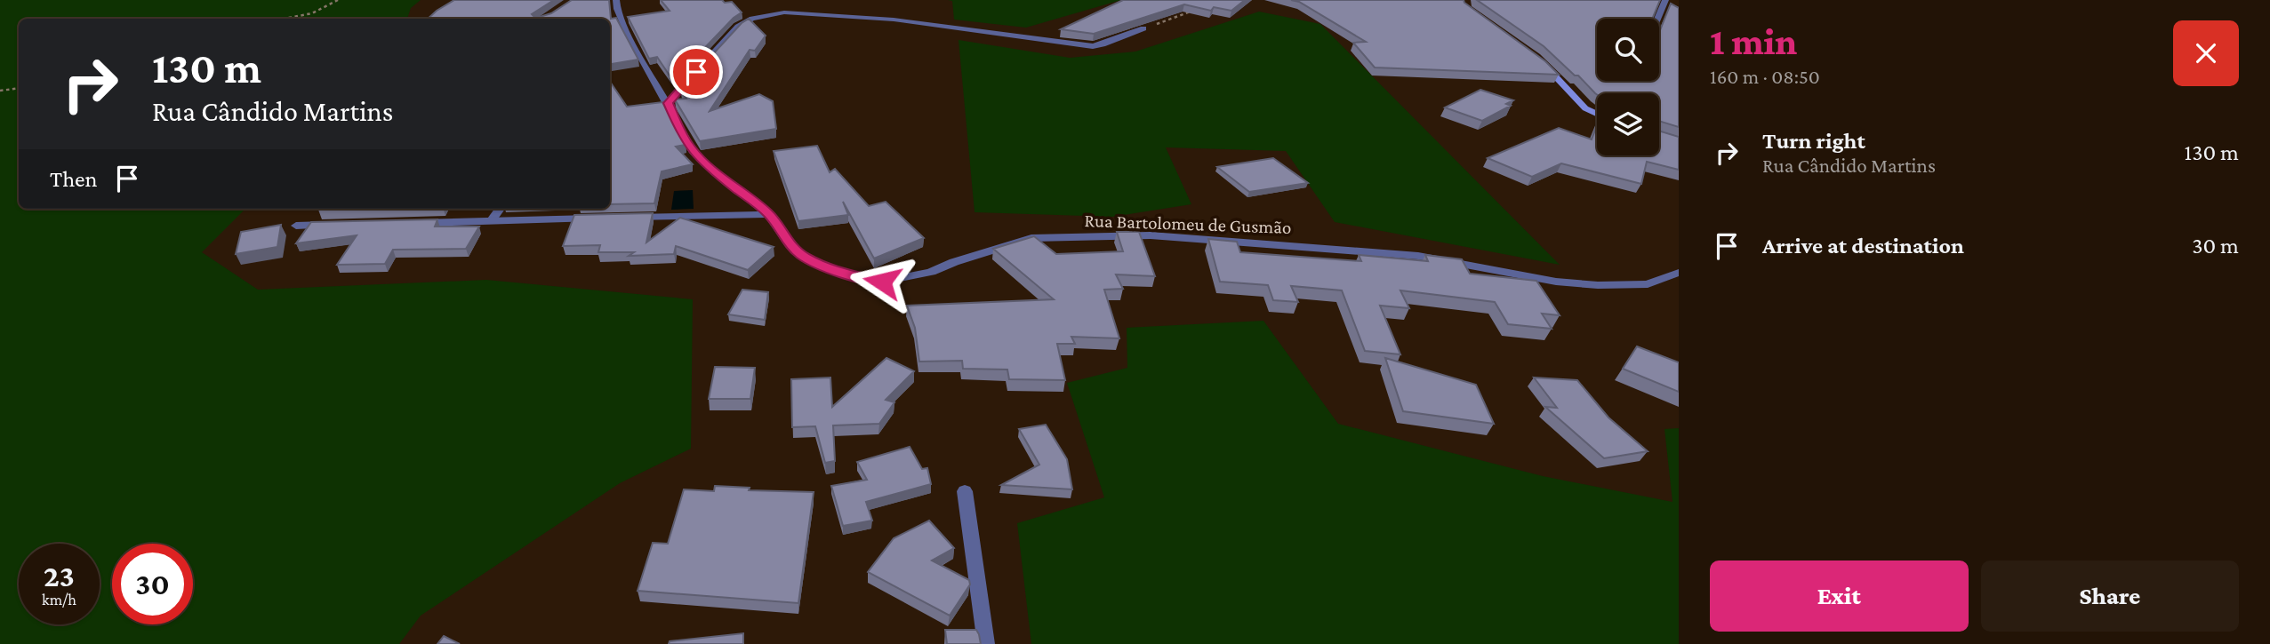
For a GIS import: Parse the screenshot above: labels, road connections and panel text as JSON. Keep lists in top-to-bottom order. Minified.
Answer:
{"streets":{"street":["Rua Bartolomeu de Gusmão"]},"page":{"heading":["1 min","160 m · 08:50"],"turn":["130 m","Rua Cândido Martins"],"list":[{"name":"Turn right","note":"Rua Cândido Martins","value":"130 m"},{"name":"Arrive at destination","value":"30 m"}],"then":"Then","speed":"23 km/h","limit":"30","buttons":["Exit","Share"]}}
